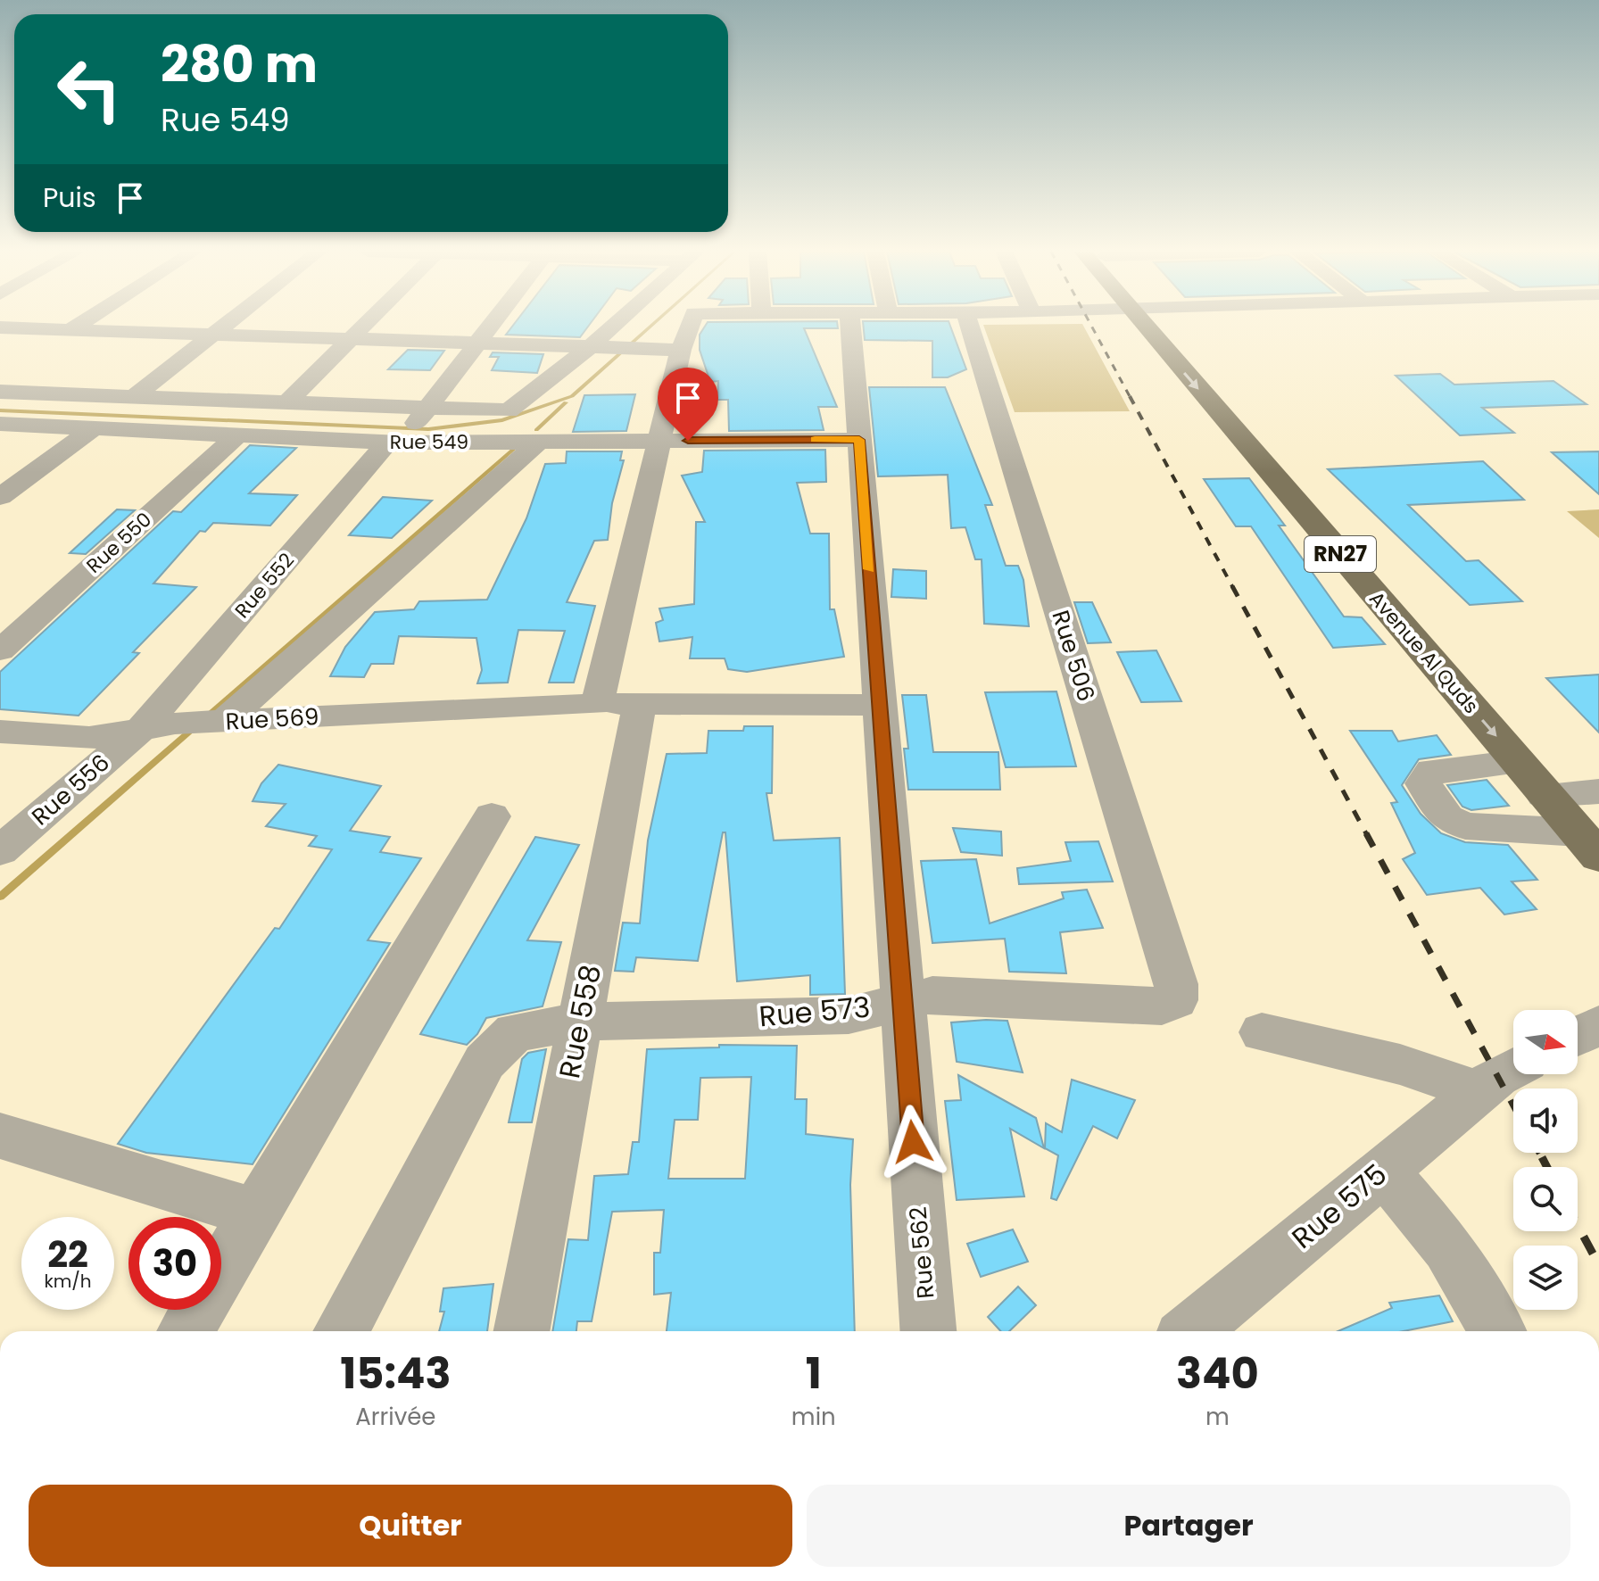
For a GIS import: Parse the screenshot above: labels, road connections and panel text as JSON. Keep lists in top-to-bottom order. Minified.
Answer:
{"streets":{"main road":["RN27","Avenue Al Quds"],"street":["Rue 549","Rue 550","Rue 552","Rue 506","Rue 569","Rue 556","Rue 573","Rue 558","Rue 575","Rue 562"]},"crossings":[["Rue 549","Rue 550"],["Rue 549","Rue 552"],["Rue 549","Rue 558"],["Rue 549","Rue 562"],["Rue 552","Rue 569"],["Rue 552","Rue 556"],["Rue 506","Rue 573"],["Rue 569","Rue 556"],["Rue 569","Rue 558"],["Rue 573","Rue 558"],["Rue 573","Rue 562"]],"north":"right","page":{"turn":["280 m","Rue 549"],"then":"Puis","speed":"22 km/h","limit":"30","eta":["15:43","Arrivée","1","min","340","m"],"buttons":["Quitter","Partager"]}}
